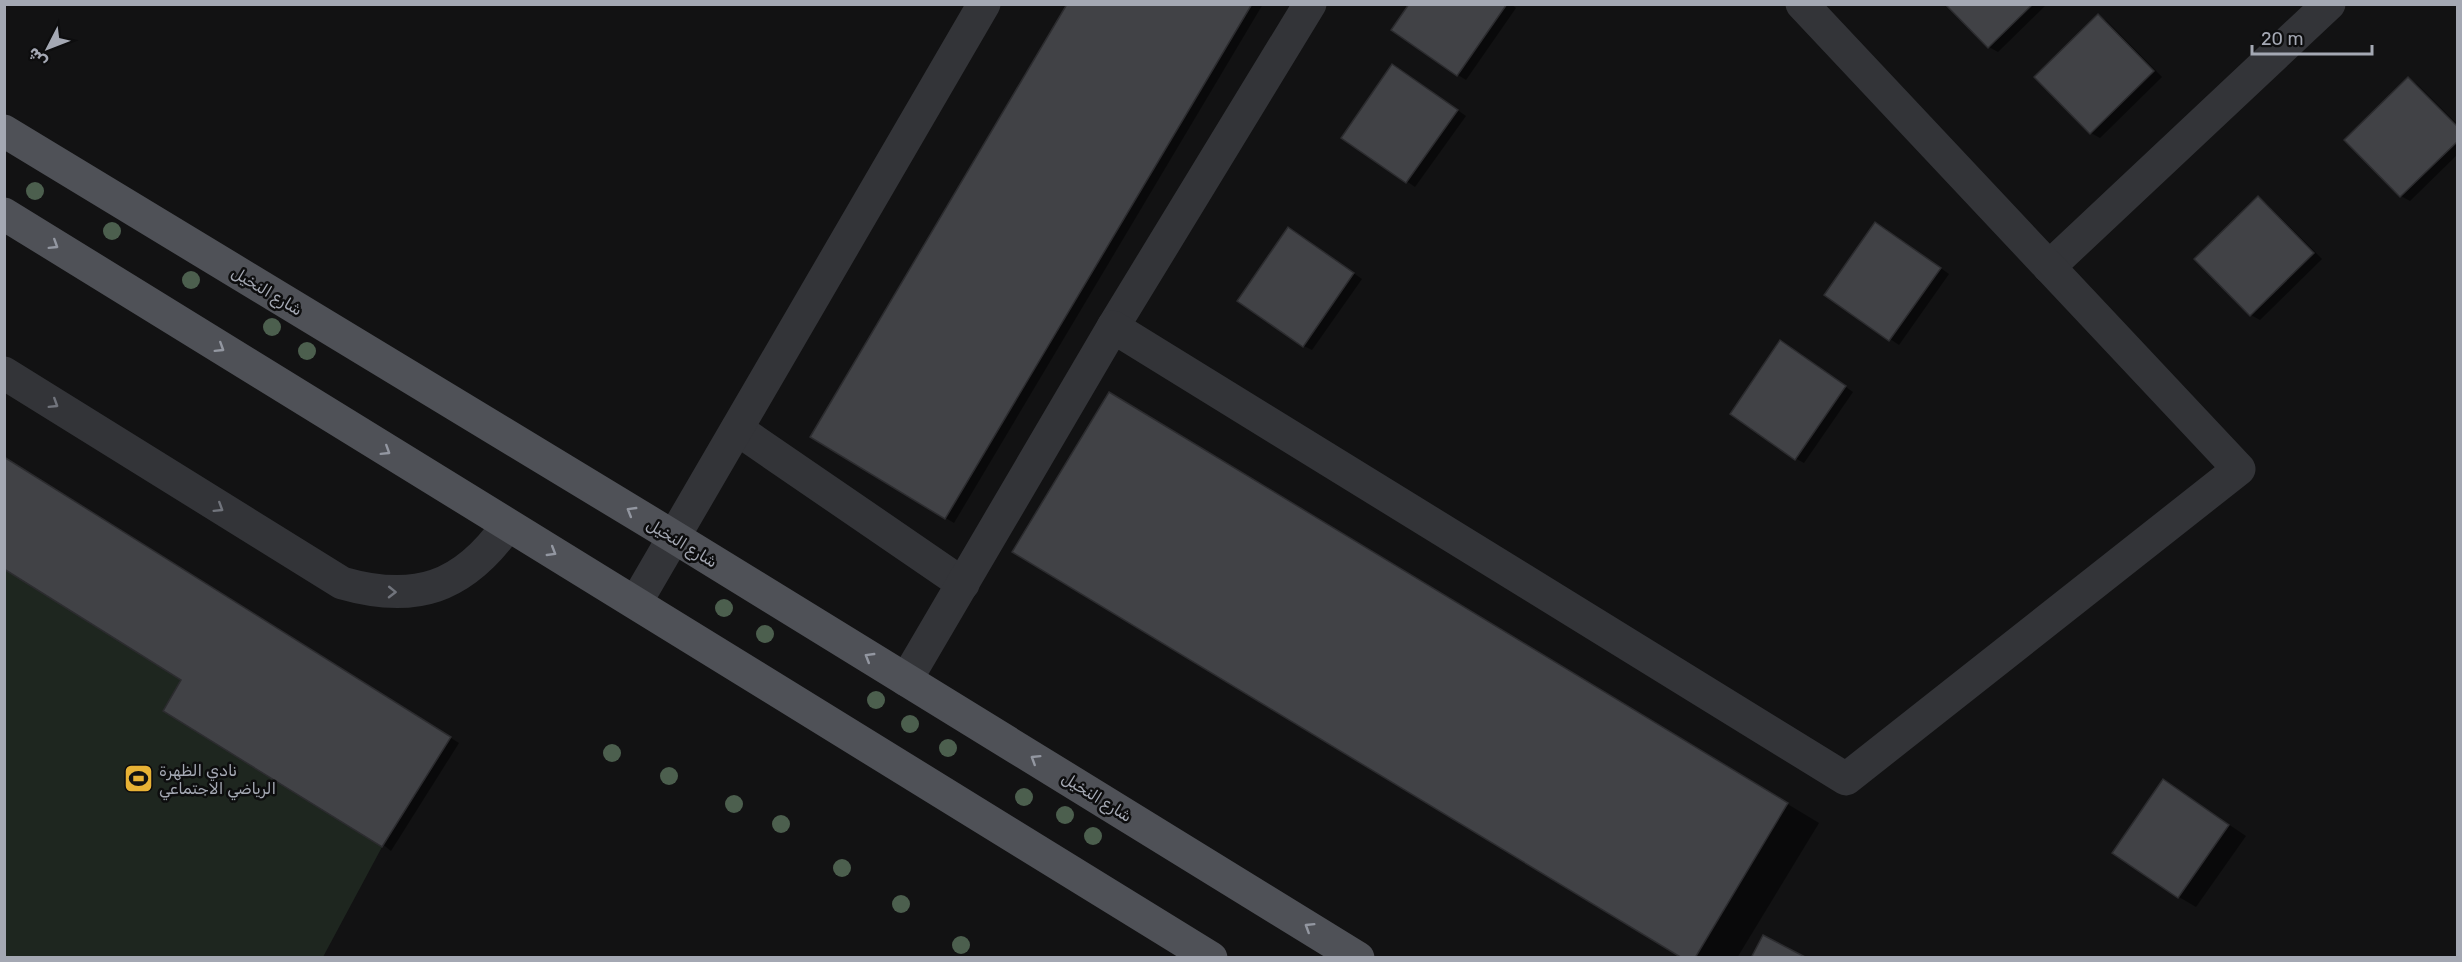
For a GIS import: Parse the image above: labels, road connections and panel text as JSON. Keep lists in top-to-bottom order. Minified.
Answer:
{"streets":{"main road":["شارع النخيل"]},"places":{"sports":["نادي الظهرة الرياضي الاجتماعي"]},"scale_bar":"20 m","north":"bottom left"}
